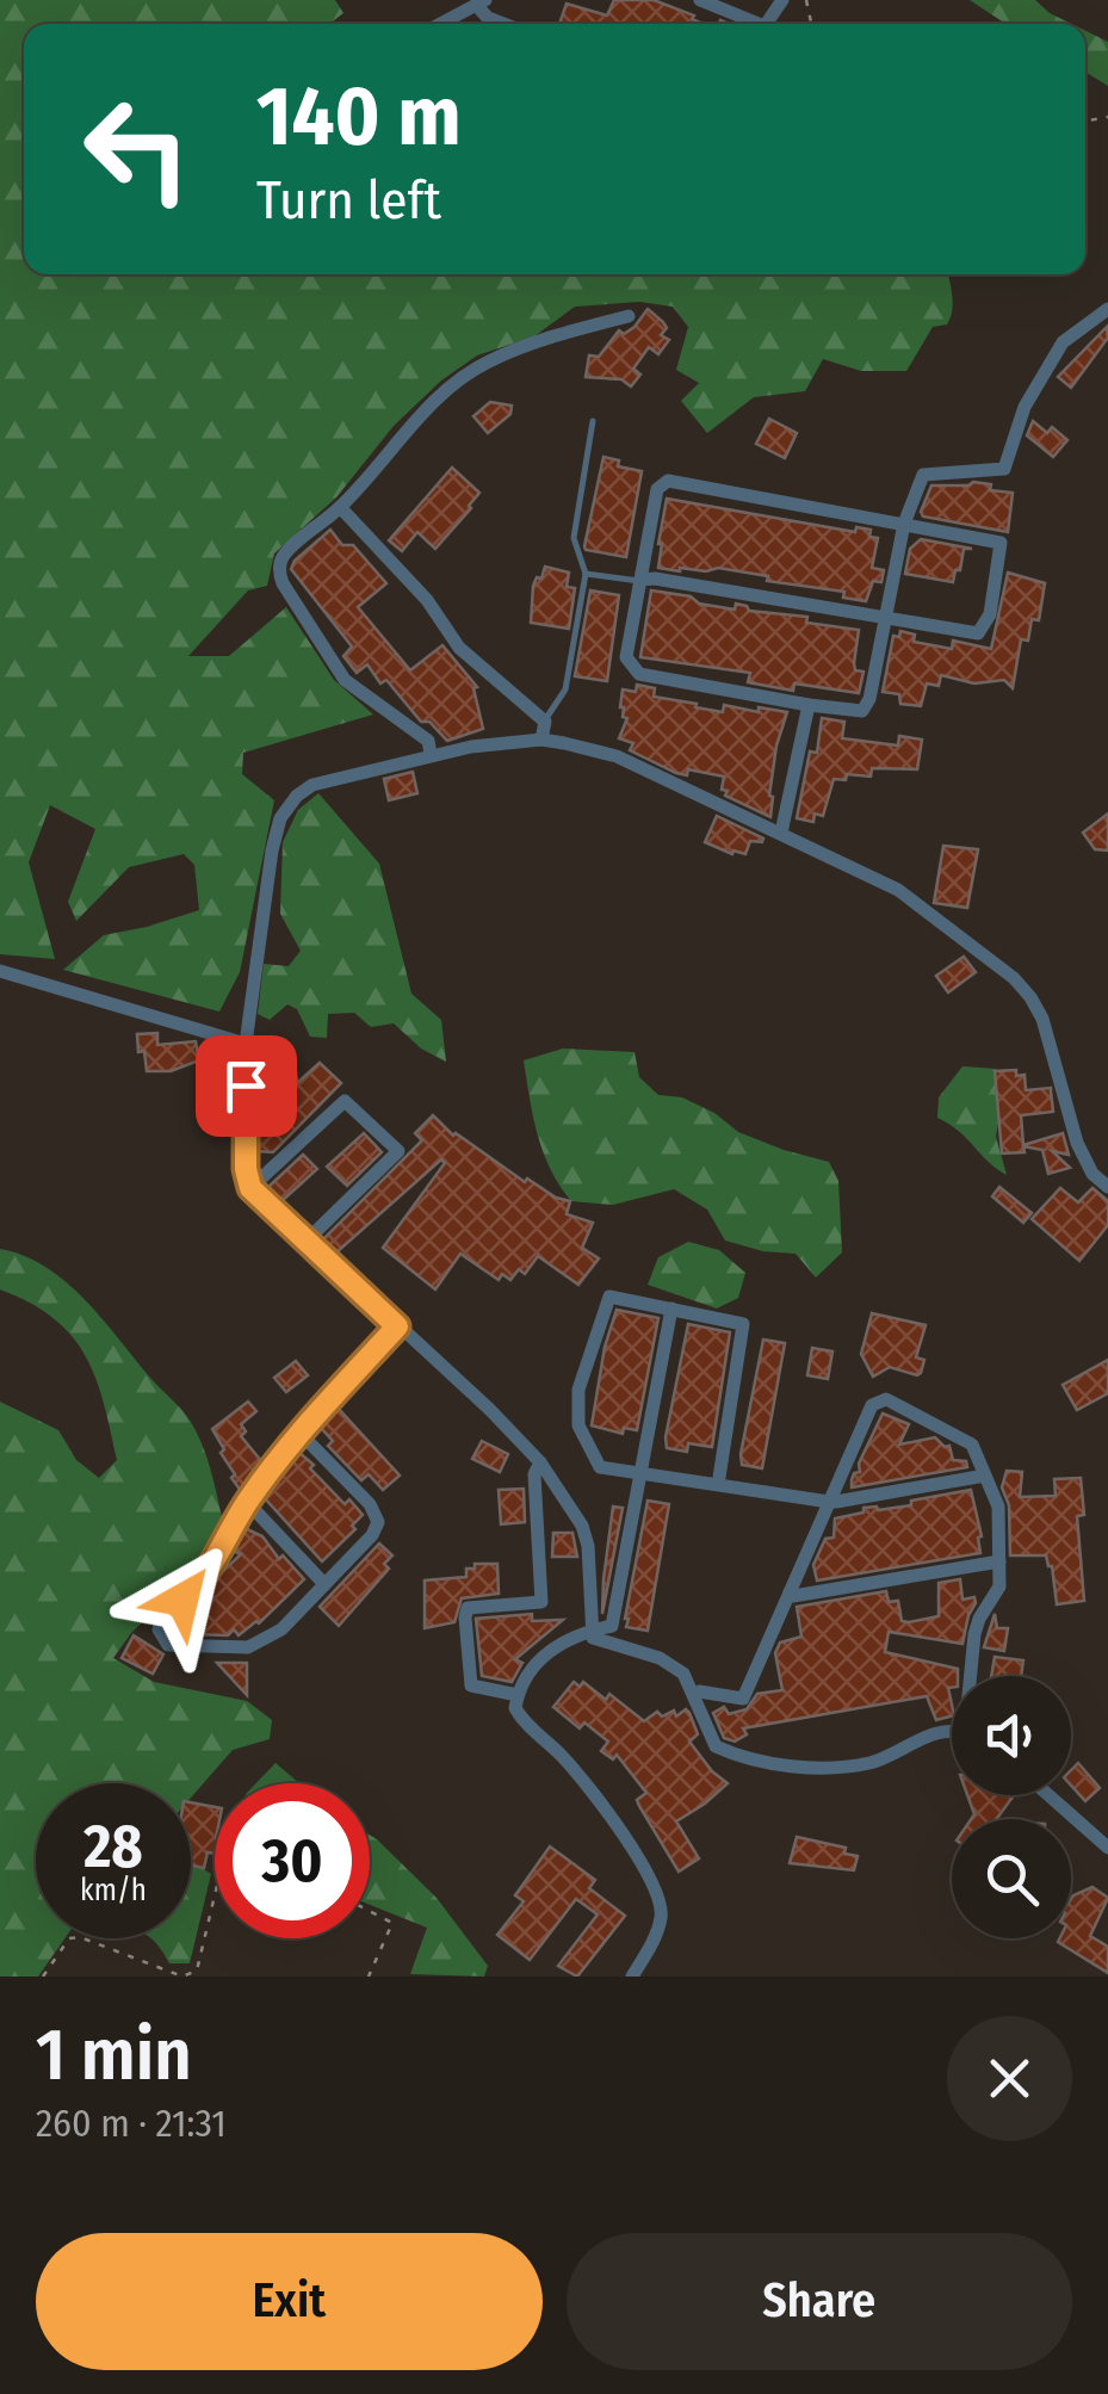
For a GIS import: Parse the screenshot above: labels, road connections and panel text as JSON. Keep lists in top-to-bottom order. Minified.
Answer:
{"page":{"turn":["140 m","Turn left"],"speed":"28 km/h","limit":"30","heading":["1 min","260 m · 21:31"],"buttons":["Exit","Share"]}}
